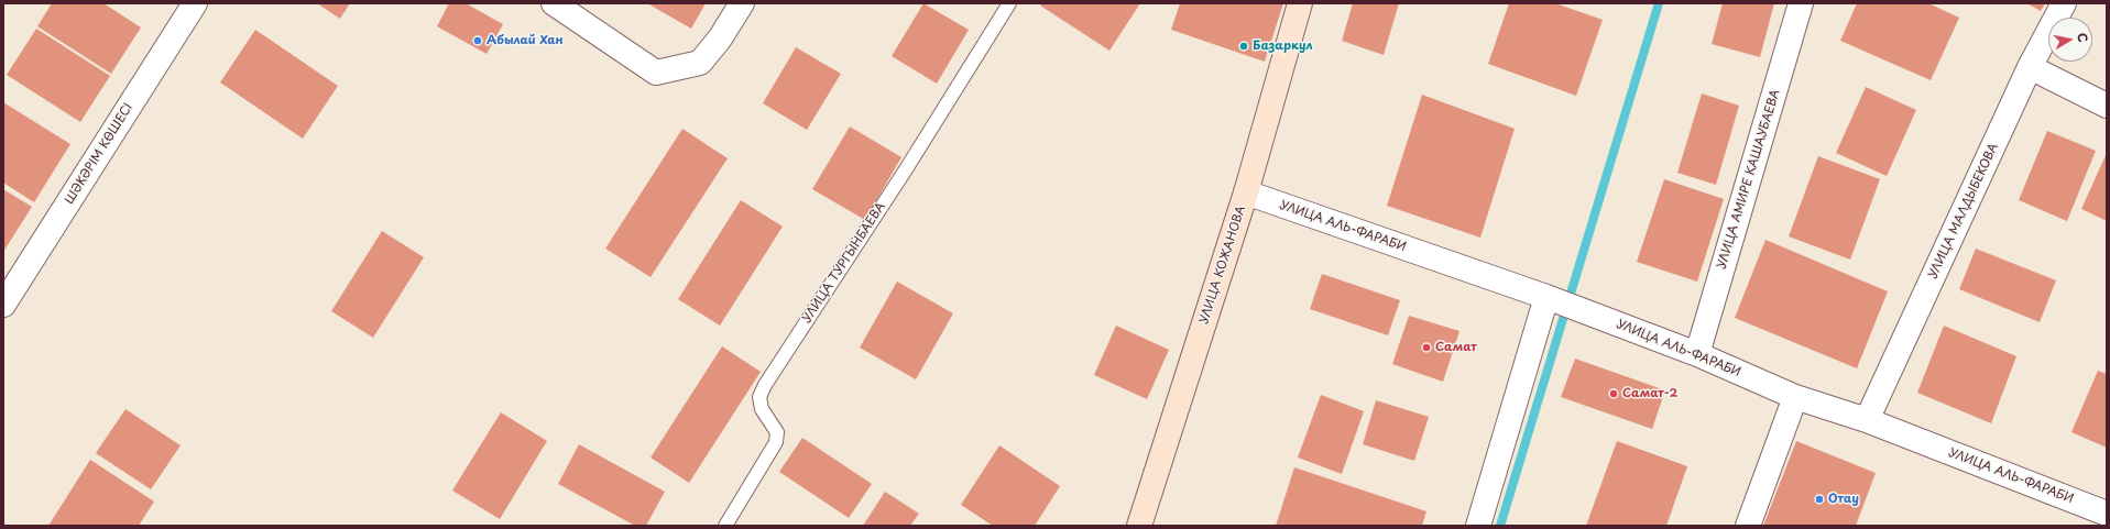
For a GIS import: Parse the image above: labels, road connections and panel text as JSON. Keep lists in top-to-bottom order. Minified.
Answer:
{"streets":{"main road":["УЛИЦА КОЖАНОВА"],"street":["ШӘКӘРІМ КӨШЕСІ","УЛИЦА АМИРЕ КАШАУБАЕВА","УЛИЦА МАЛДЫБЕКОВА","УЛИЦА АЛЬ-ФАРАБИ"],"lane":["УЛИЦА ТУРГЫНБАЕВА"]},"crossings":[["УЛИЦА АМИРЕ КАШАУБАЕВА","УЛИЦА АЛЬ-ФАРАБИ"],["УЛИЦА МАЛДЫБЕКОВА","УЛИЦА АЛЬ-ФАРАБИ"],["УЛИЦА АЛЬ-ФАРАБИ","УЛИЦА КОЖАНОВА"]],"places":["Абылай Хан","Базаркул","Самат","Самат-2","Отау"],"north":"right"}
